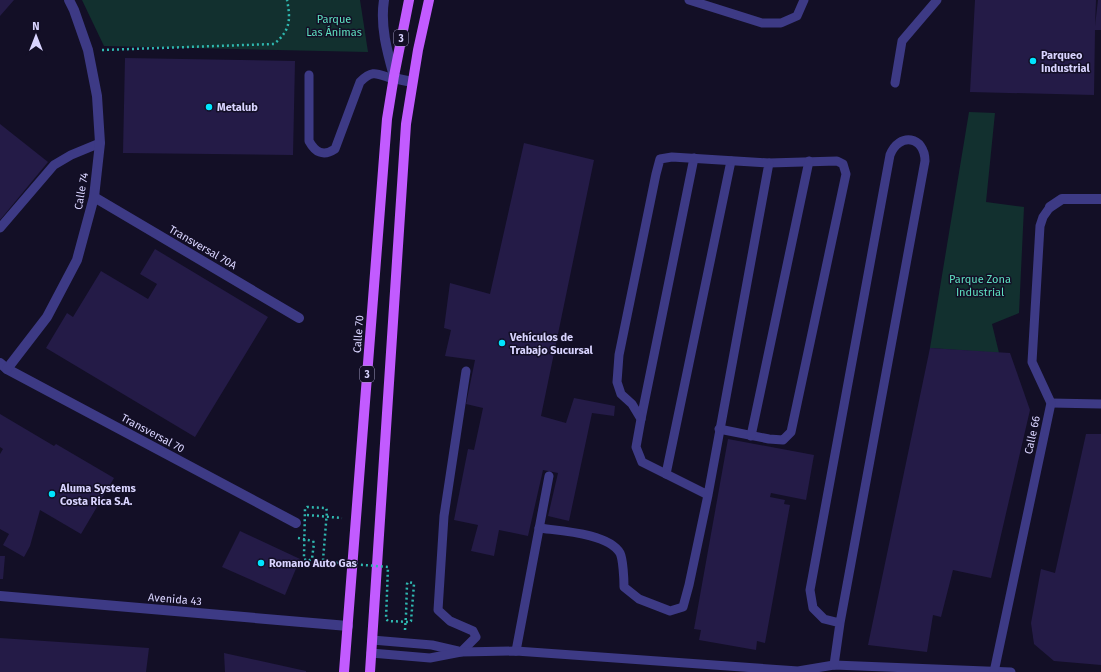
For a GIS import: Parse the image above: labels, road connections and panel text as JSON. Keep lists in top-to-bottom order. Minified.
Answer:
{"streets":{"main road":["3","Calle 70"],"street":["Calle 74","Transversal 70A","Transversal 70","Avenida 43"],"lane":["Calle 66"]},"crossings":[["Calle 74","Transversal 70A"],["Calle 74","Transversal 70"],["Calle 70","Avenida 43"]],"parks":["Parque Las Ánimas","Parque Zona Industrial"],"places":["Parqueo Industrial","Metalub","Vehículos de Trabajo Sucursal","Aluma Systems Costa Rica S.A.","Romano Auto Gas"],"north":"top"}
